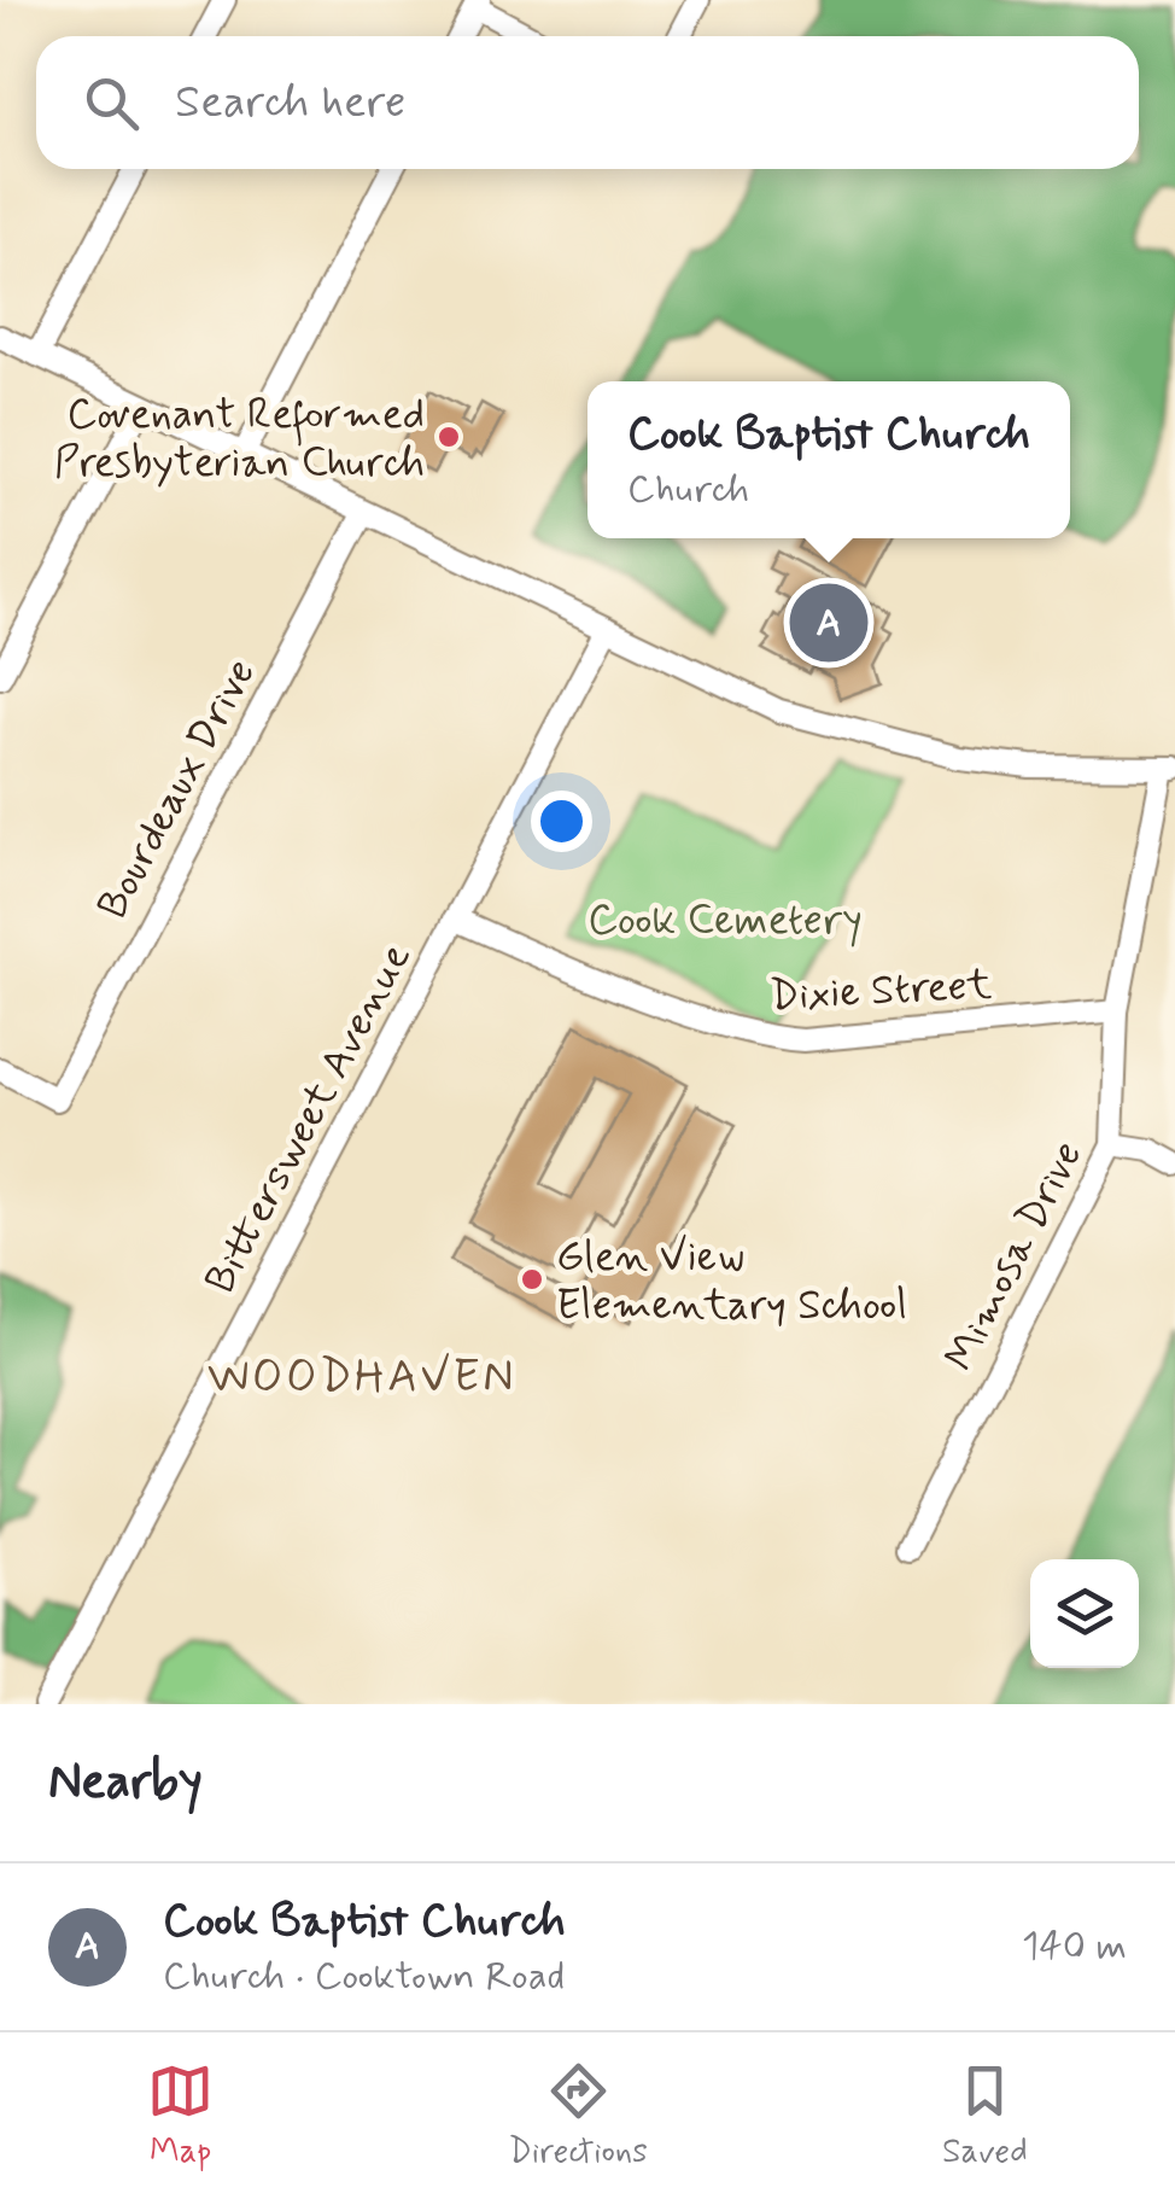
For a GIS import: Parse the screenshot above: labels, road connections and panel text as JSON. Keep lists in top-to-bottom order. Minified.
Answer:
{"streets":{"street":["Bourdeaux Drive","Dixie Street","Bittersweet Avenue","Mimosa Drive"]},"crossings":[["Dixie Street","Bittersweet Avenue"],["Dixie Street","Mimosa Drive"]],"districts":["WOODHAVEN"],"parks":["Cook Cemetery"],"places":["Covenant Reformed Presbyterian Church","Glen View Elementary School"],"page":{"search":"Search here","popup":["Cook Baptist Church","Church"],"pins":"A","heading":"Nearby","list":[{"mark":"A","name":"Cook Baptist Church","note":"Church · Cooktown Road","value":"140 m"}],"nav":["Map","Directions","Saved"]}}
